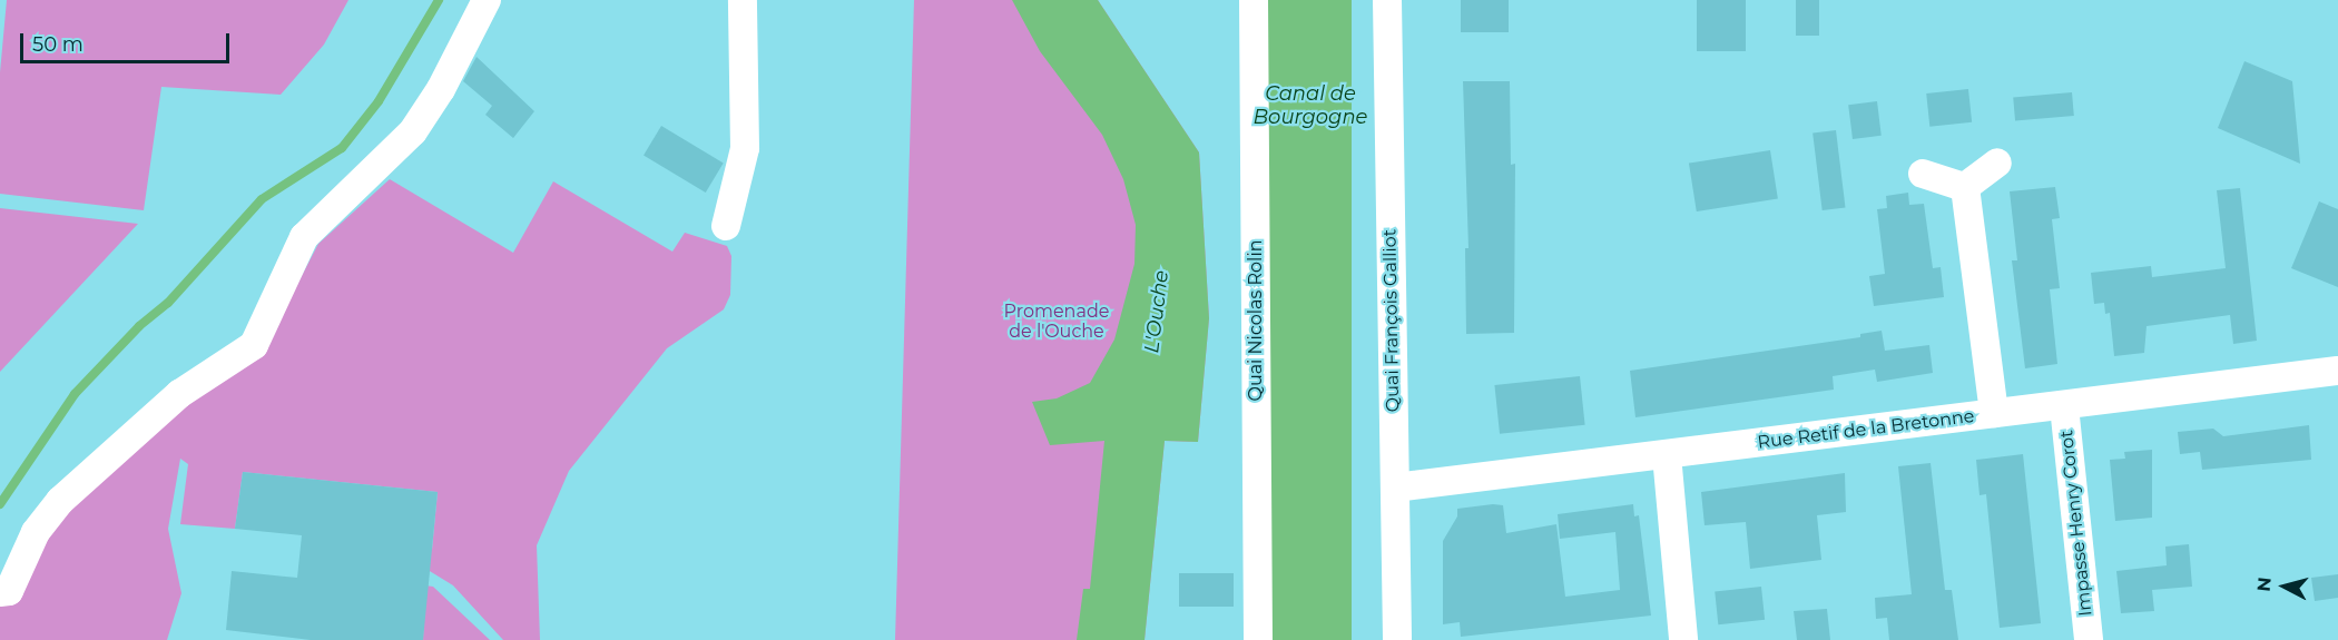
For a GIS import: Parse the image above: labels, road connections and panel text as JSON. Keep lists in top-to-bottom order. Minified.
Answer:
{"streets":{"street":["Quai Nicolas Rolin","Quai François Galliot","Rue Retif de la Bretonne","Impasse Henry Corot"]},"crossings":[["Quai François Galliot","Rue Retif de la Bretonne"],["Rue Retif de la Bretonne","Impasse Henry Corot"]],"water":["Canal de Bourgogne","L'Ouche"],"parks":["Promenade de l'Ouche"],"scale_bar":"50 m","north":"left"}
